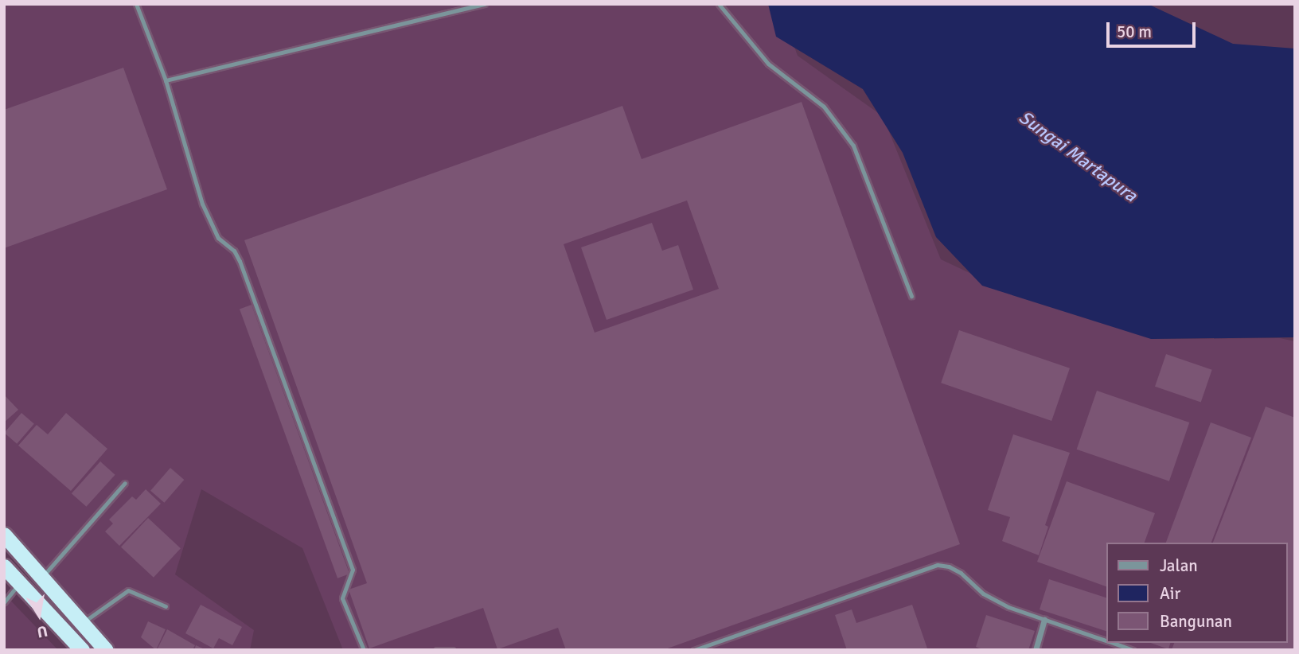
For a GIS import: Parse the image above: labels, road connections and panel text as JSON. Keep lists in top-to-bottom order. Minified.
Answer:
{"water":["Sungai Martapura"],"legend":["Jalan","Air","Bangunan"],"scale_bar":"50 m","north":"bottom"}
